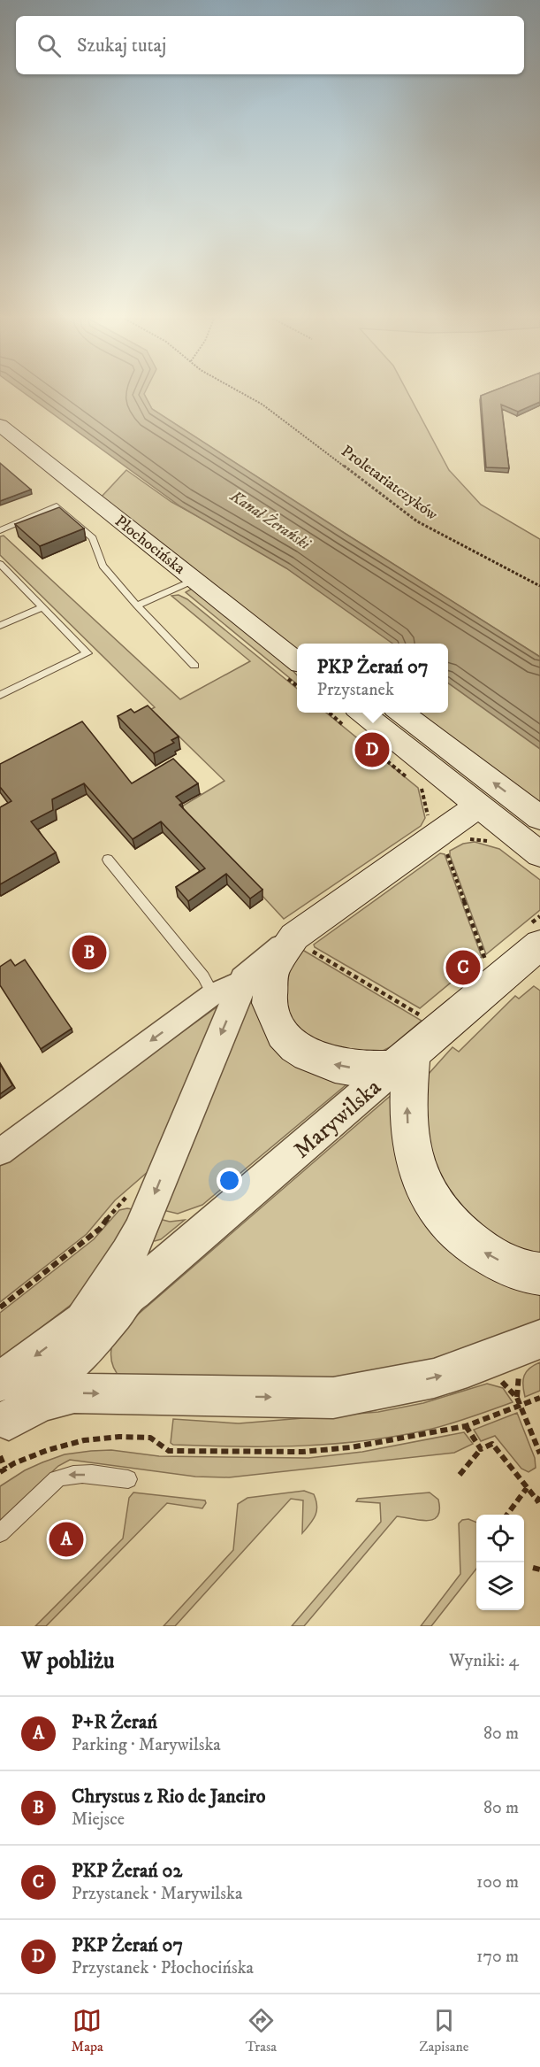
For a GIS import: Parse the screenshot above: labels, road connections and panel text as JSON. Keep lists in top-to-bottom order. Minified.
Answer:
{"streets":{"main road":["Płochocińska","Marywilska"],"path":["Proletariatczyków"]},"water":["Kanał Żerański"],"page":{"search":"Szukaj tutaj","popup":["PKP Żerań 07","Przystanek"],"pins":["D","B","C","A"],"heading":["W pobliżu","Wyniki: 4"],"list":[{"mark":"A","name":"P+R Żerań","note":"Parking · Marywilska","value":"80 m"},{"mark":"B","name":"Chrystus z Rio de Janeiro","note":"Miejsce","value":"80 m"},{"mark":"C","name":"PKP Żerań 02","note":"Przystanek · Marywilska","value":"100 m"},{"mark":"D","name":"PKP Żerań 07","note":"Przystanek · Płochocińska","value":"170 m"}],"nav":["Mapa","Trasa","Zapisane"]}}
